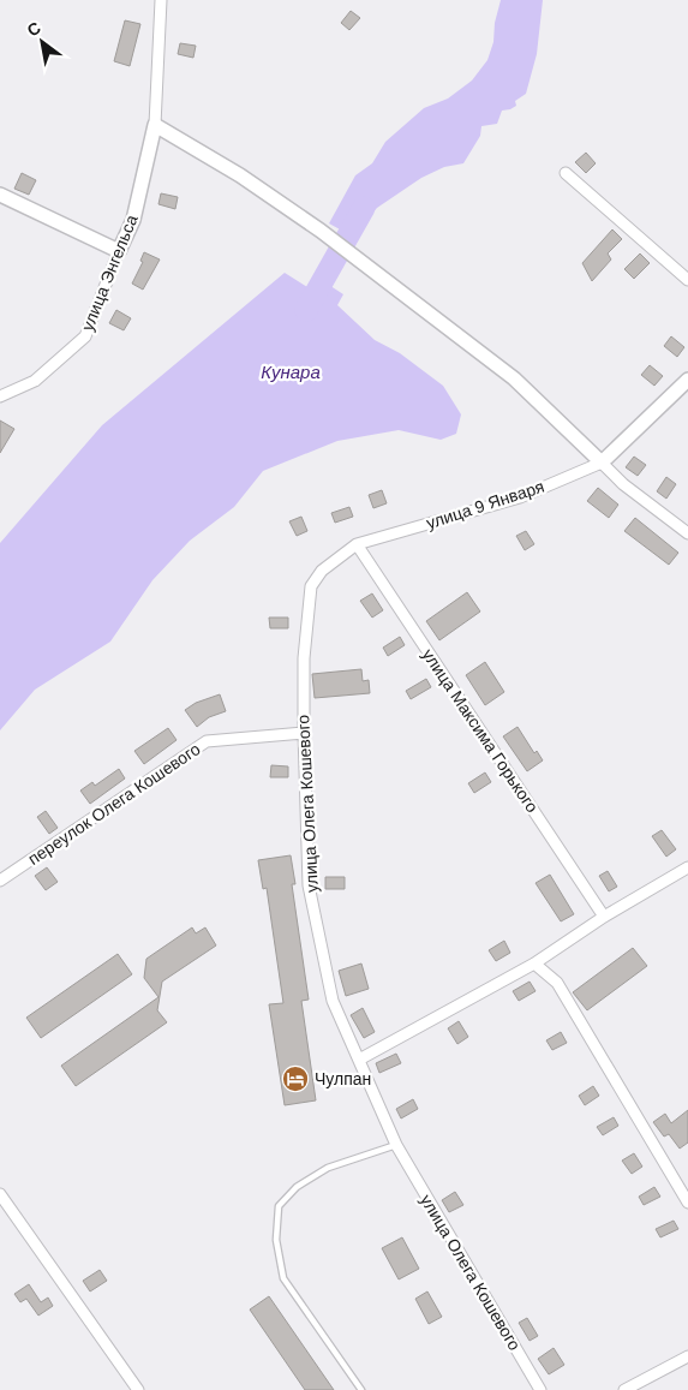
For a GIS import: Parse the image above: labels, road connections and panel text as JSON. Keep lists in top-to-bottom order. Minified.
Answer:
{"streets":{"street":["улица Энгельса","улица 9 Января","улица Максима Горького","переулок Олега Кошевого","улица Олега Кошевого"]},"crossings":[["улица 9 Января","улица Максима Горького"],["улица 9 Января","улица Олега Кошевого"],["улица Максима Горького","улица Олега Кошевого"],["переулок Олега Кошевого","улица Олега Кошевого"]],"water":["Кунара"],"places":{"hotel":["Чулпан"]},"north":"top left"}
